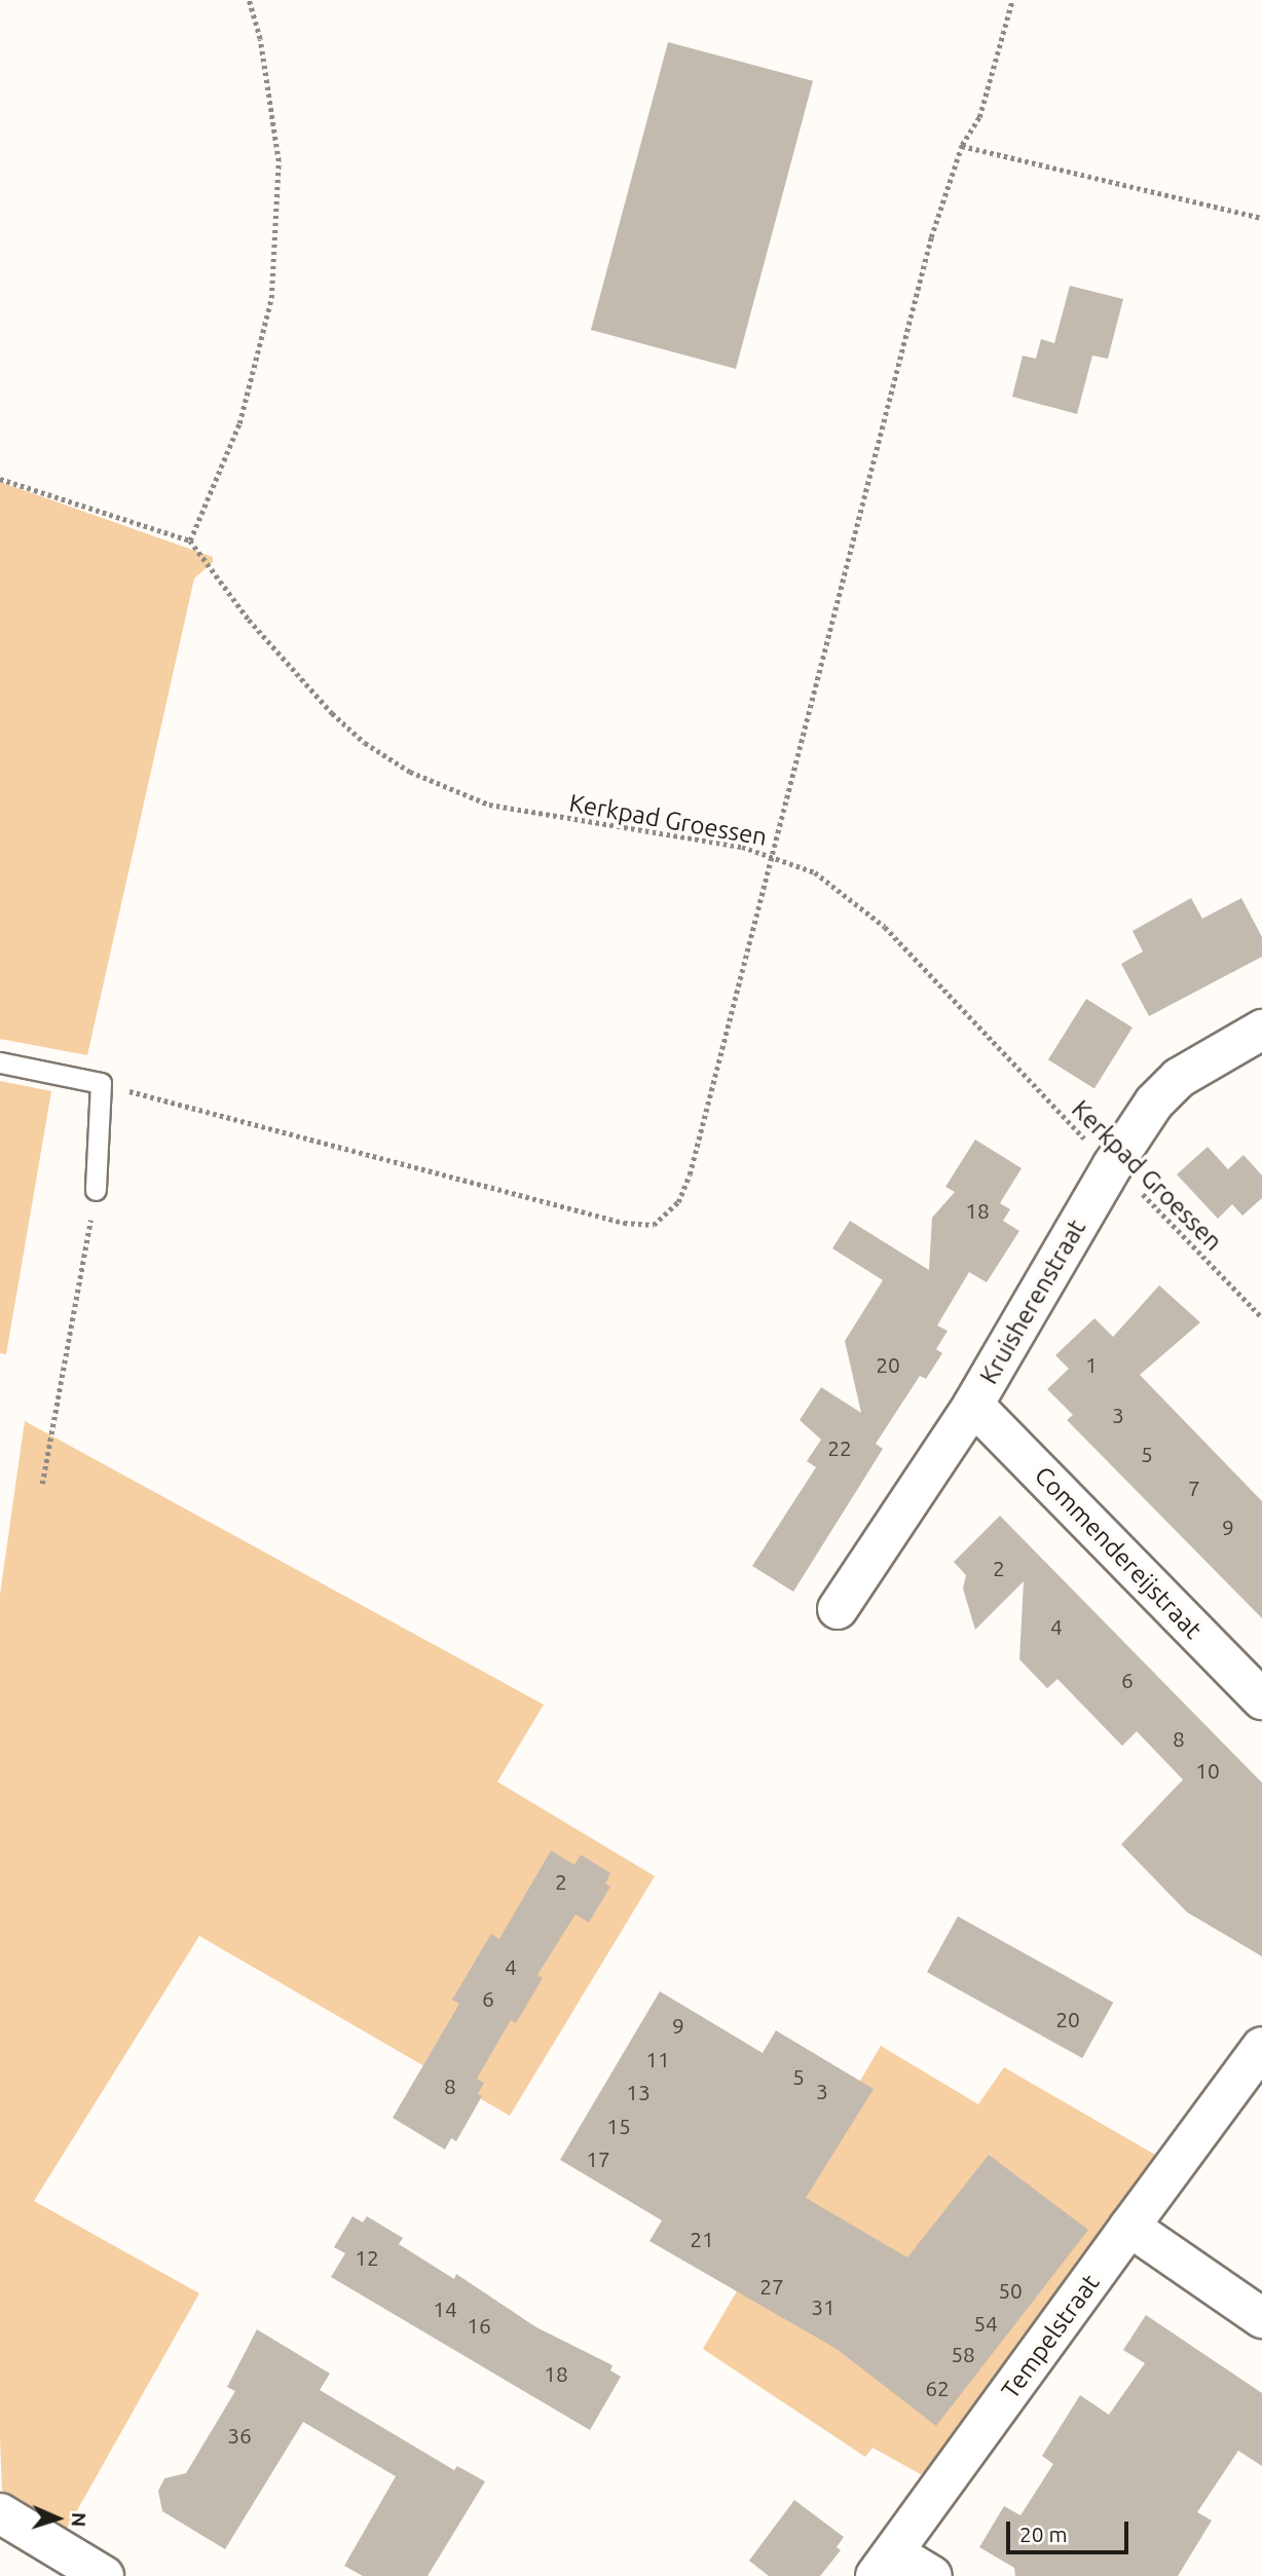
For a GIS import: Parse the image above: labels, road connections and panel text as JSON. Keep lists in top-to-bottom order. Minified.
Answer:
{"streets":{"street":["Kruisherenstraat","Commendereijstraat","Tempelstraat"],"path":["Kerkpad Groessen"]},"crossings":[["Kerkpad Groessen","Kruisherenstraat"],["Kruisherenstraat","Commendereijstraat"]],"house_numbers":["18","20","1","3","22","5","7","9","2","4","6","8","10","2","4","6","20","9","11","5","8","3","13","15","17","21","12","27","50","31","14","54","16","58","18","62","36"],"scale_bar":"20 m","north":"right"}
